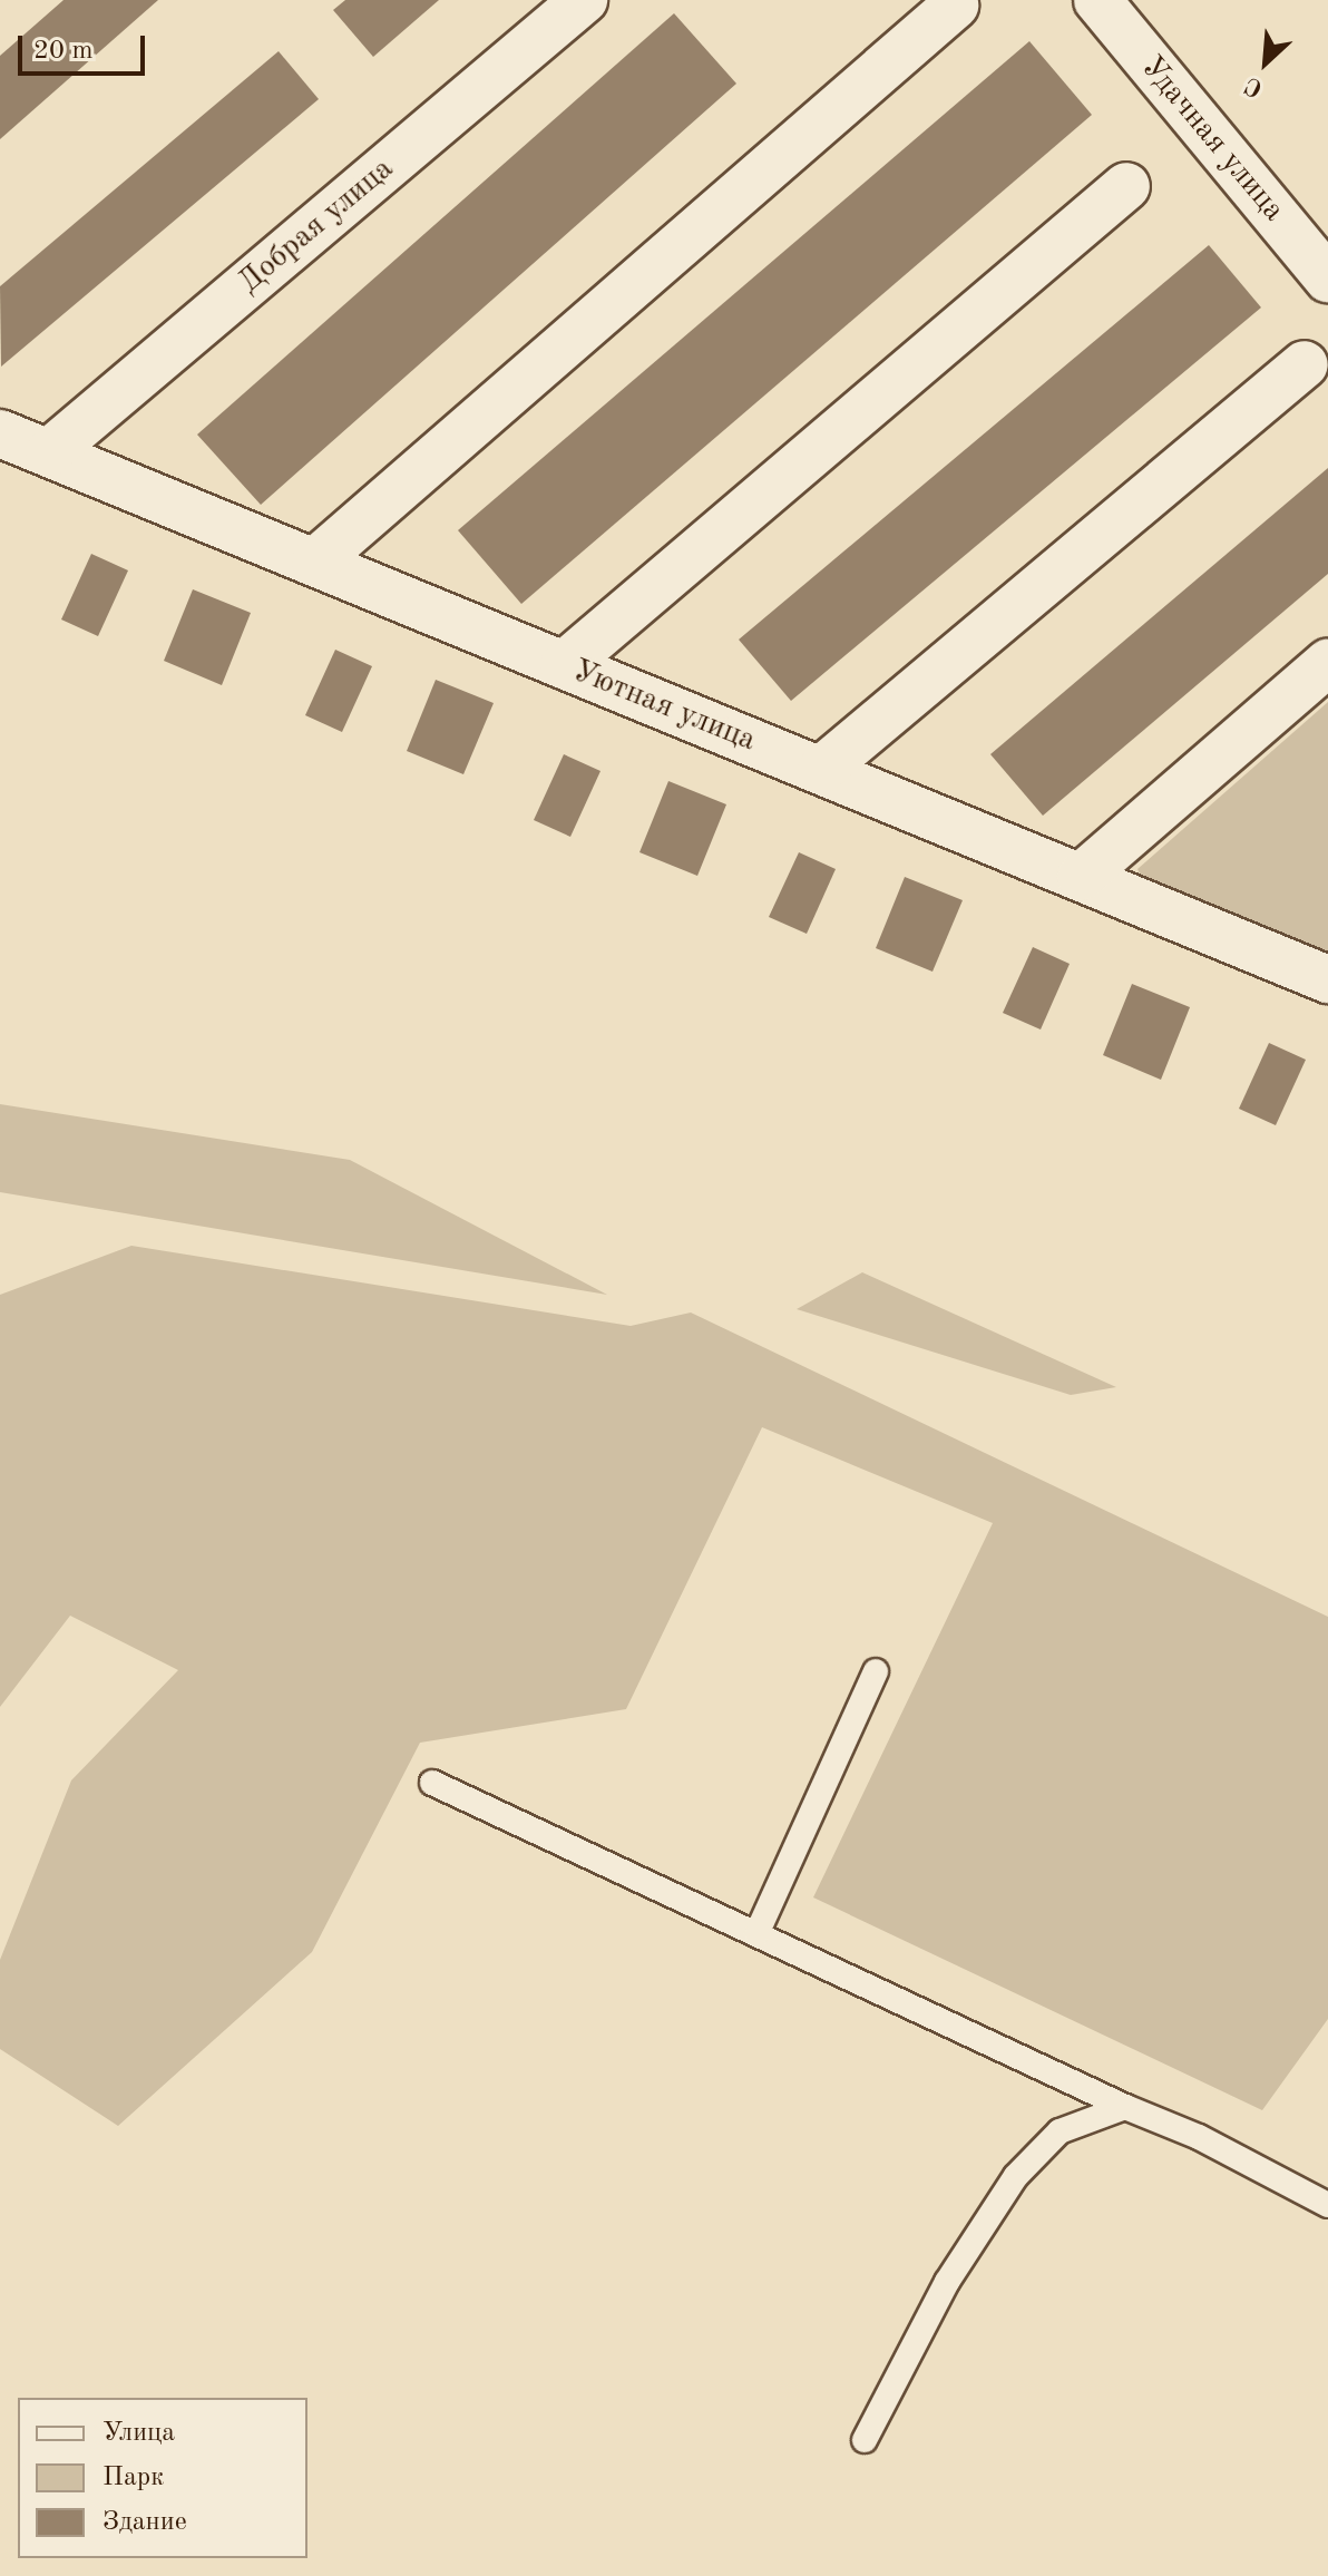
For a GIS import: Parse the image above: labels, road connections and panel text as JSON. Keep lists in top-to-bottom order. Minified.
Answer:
{"streets":{"street":["Удачная улица","Добрая улица","Уютная улица"]},"crossings":[["Добрая улица","Уютная улица"]],"legend":["Улица","Парк","Здание"],"scale_bar":"20 m","north":"bottom left"}
